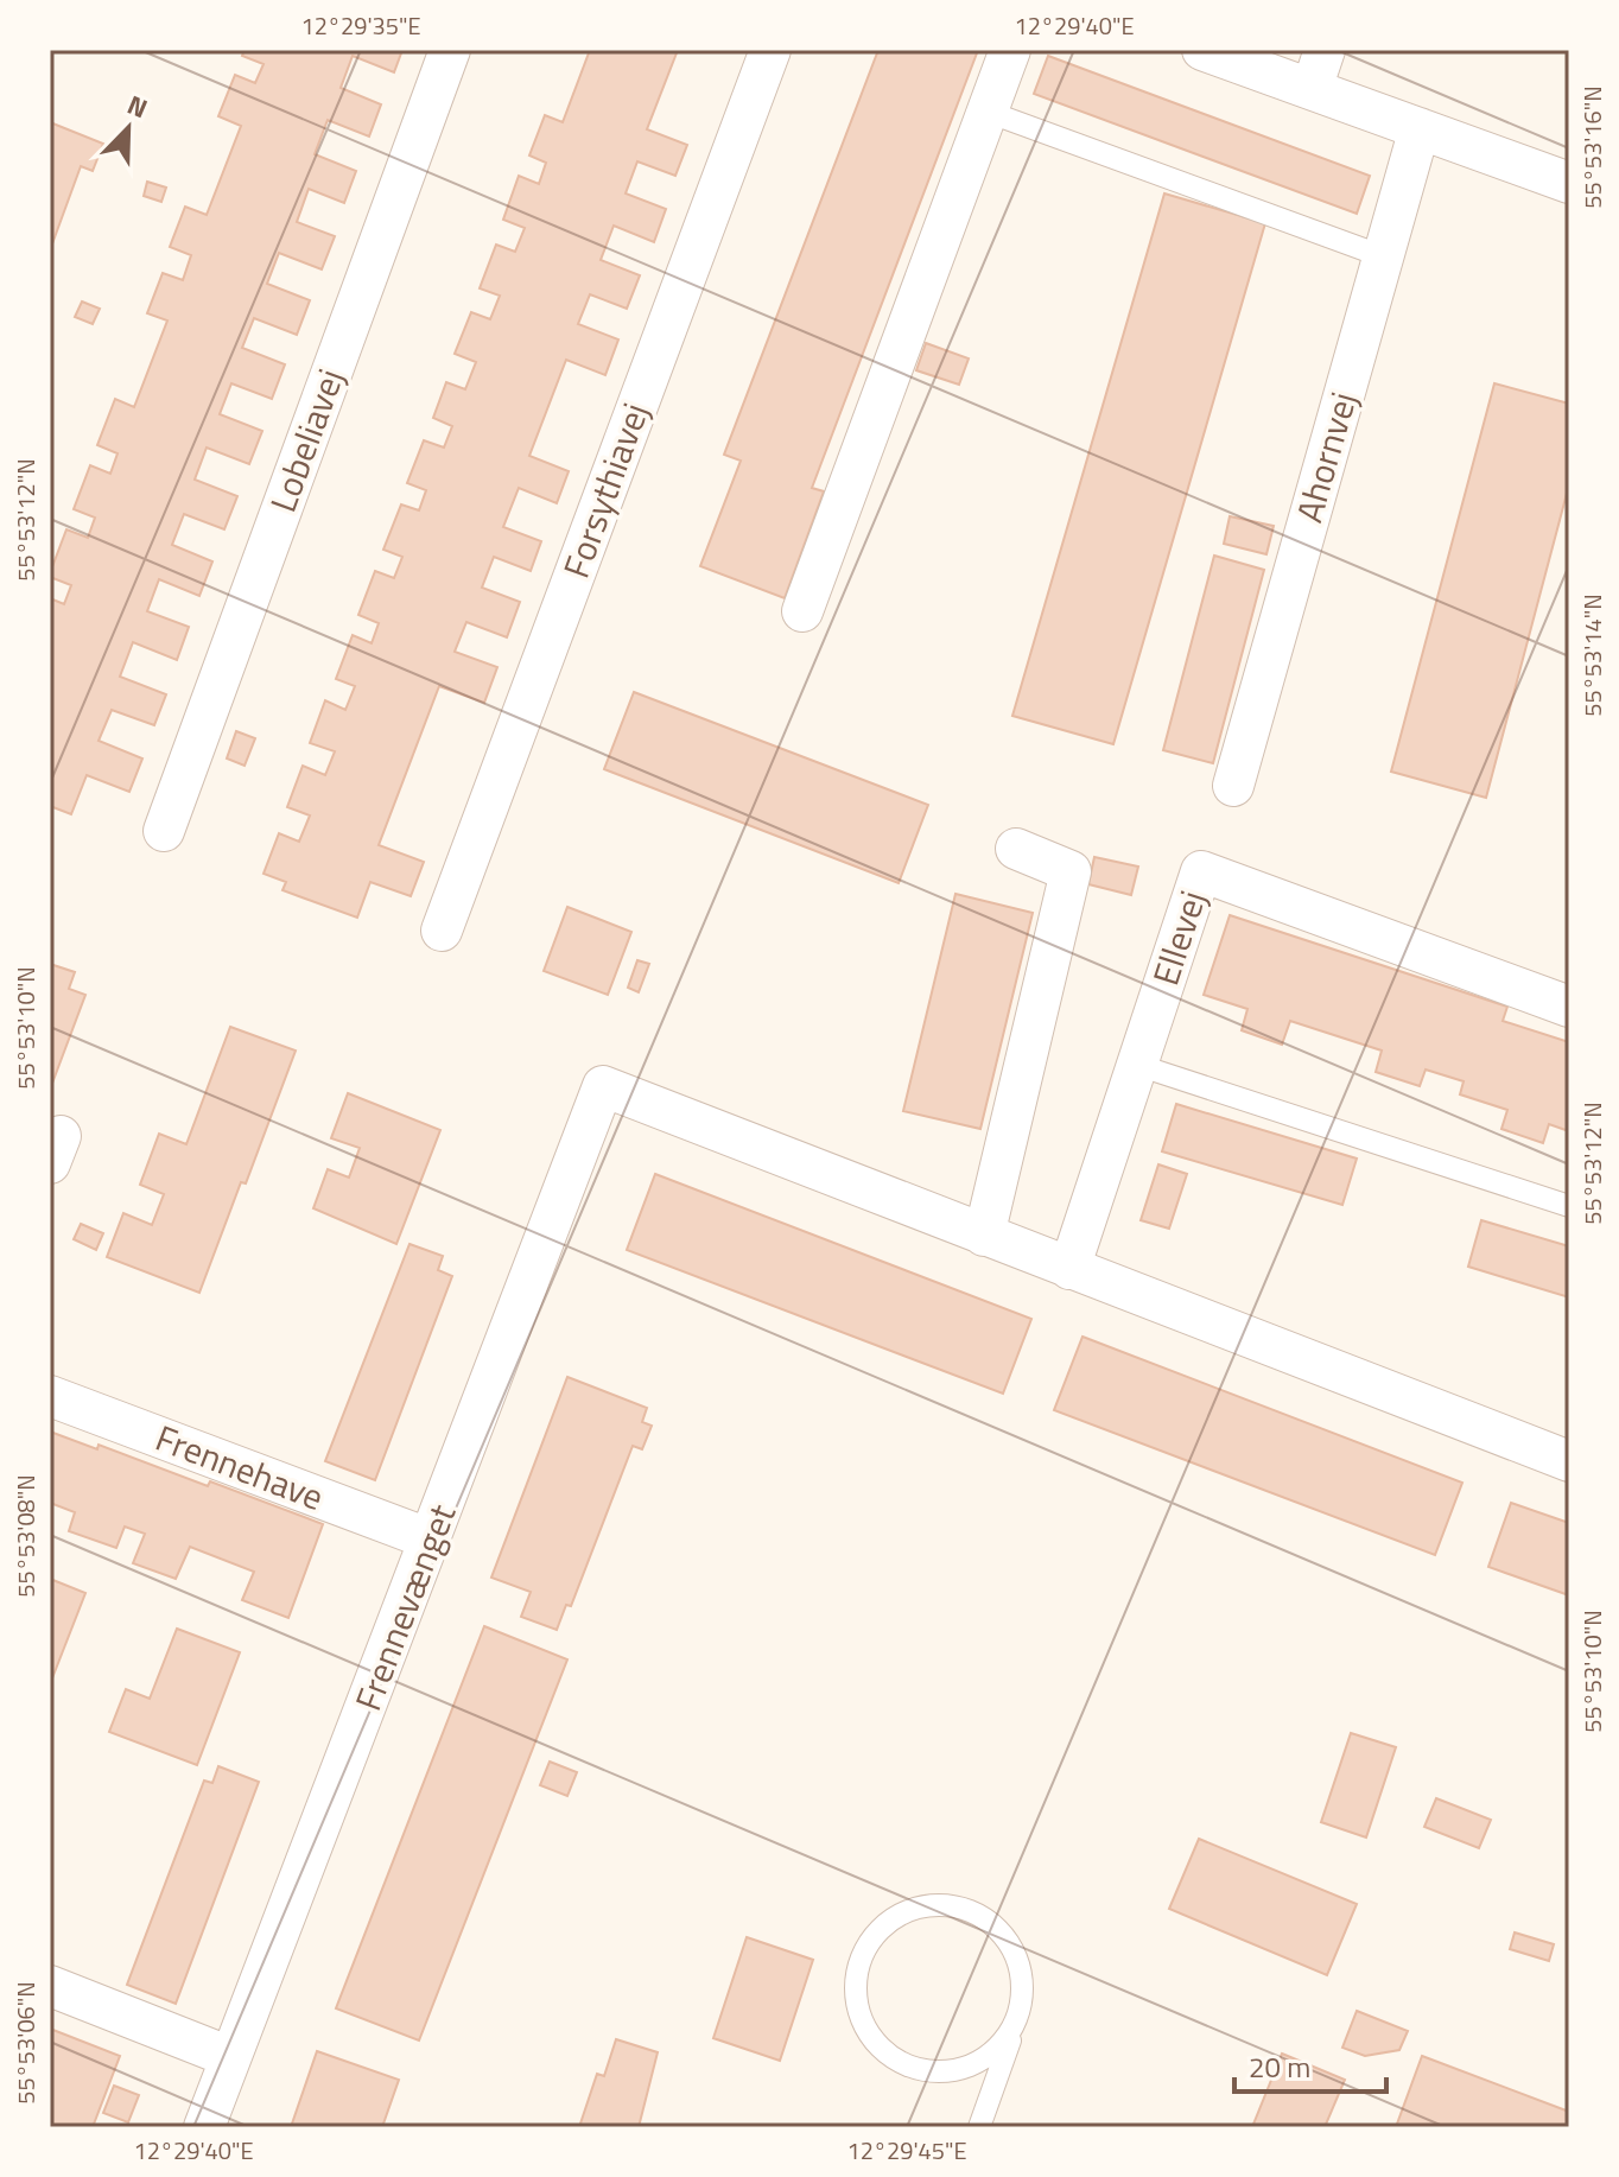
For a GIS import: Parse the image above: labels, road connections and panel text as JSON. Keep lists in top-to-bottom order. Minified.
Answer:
{"streets":{"street":["Lobeliavej","Ahornvej","Forsythiavej","Ellevej","Frennehave","Frennevænget"]},"crossings":[["Frennehave","Frennevænget"]],"scale_bar":"20 m","north":"top right","coordinates":["12°29'35\"E","12°29'40\"E","55°53'16\"N","55°53'12\"N","55°53'14\"N","55°53'10\"N","55°53'08\"N","55°53'06\"N","12°29'45\"E"]}
